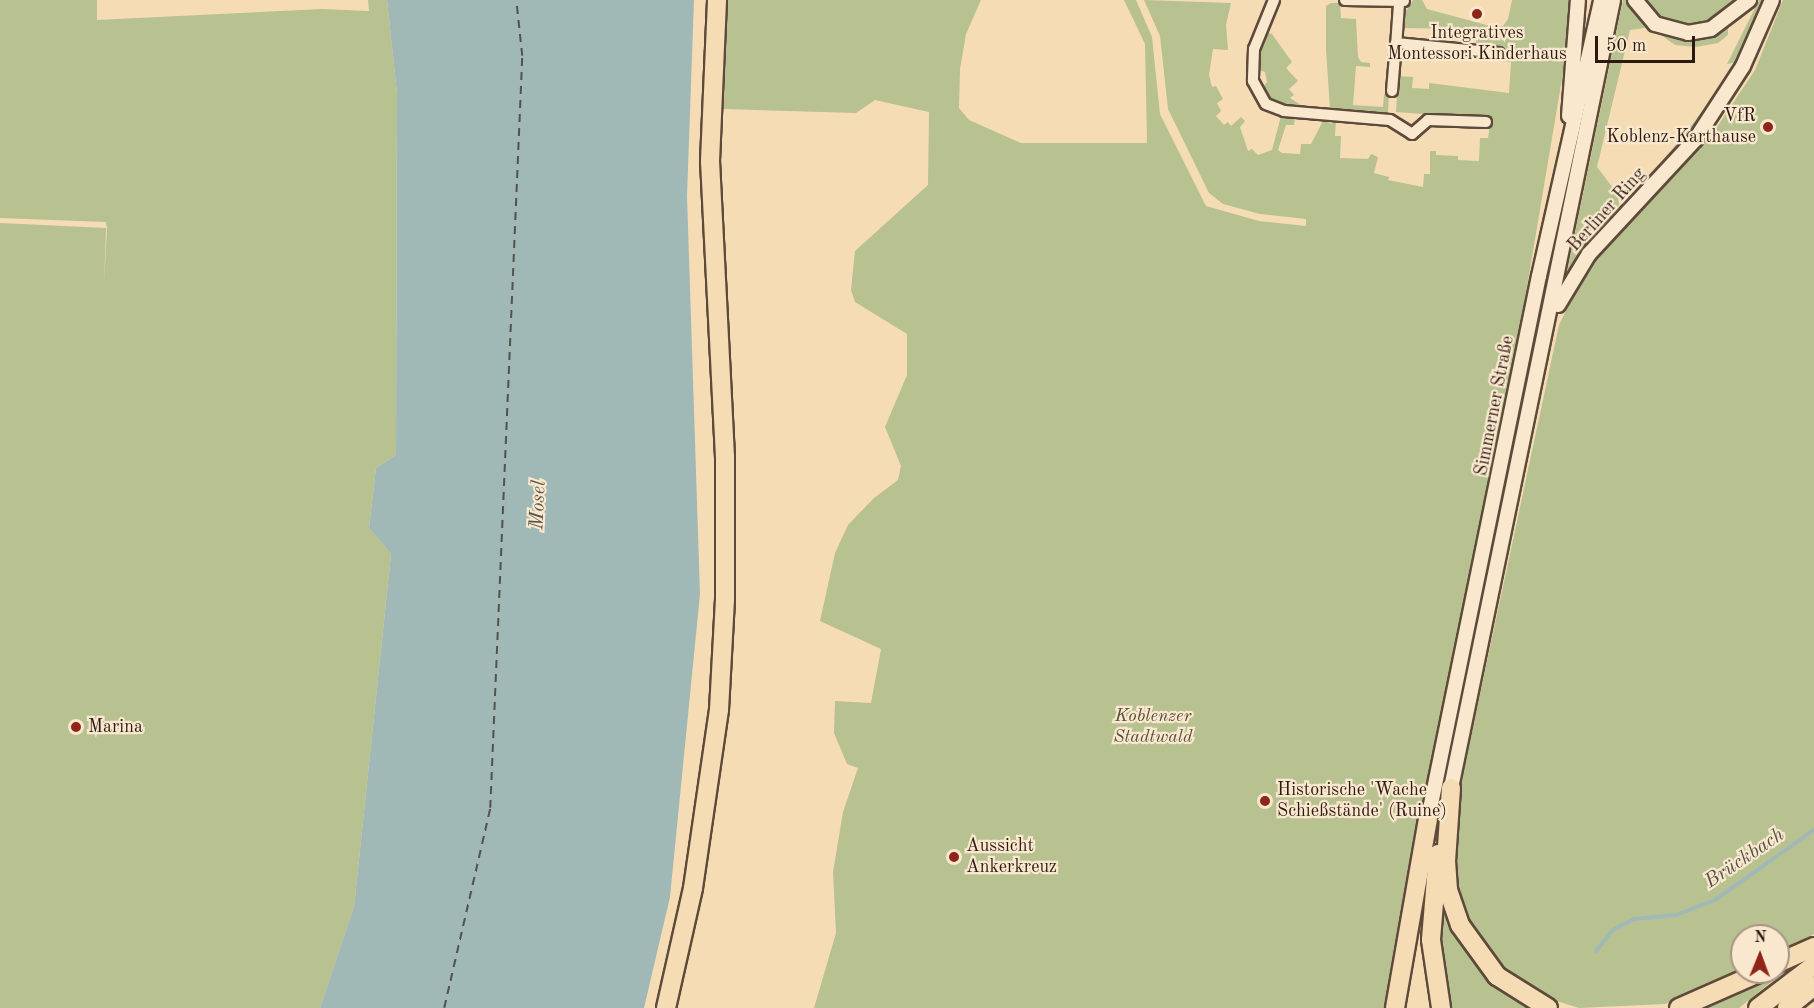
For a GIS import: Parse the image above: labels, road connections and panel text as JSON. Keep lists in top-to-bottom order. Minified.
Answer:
{"streets":{"street":["Berliner Ring","Simmerner Straße"]},"crossings":[["Berliner Ring","Simmerner Straße"]],"water":["Mosel","Brückbach"],"parks":["Koblenzer Stadtwald"],"places":["Integratives Montessori Kinderhaus","VfR Koblenz-Karthause","Marina","Historische 'Wache Schießstände' (Ruine)","Aussicht Ankerkreuz"],"scale_bar":"50 m","north":"top"}
